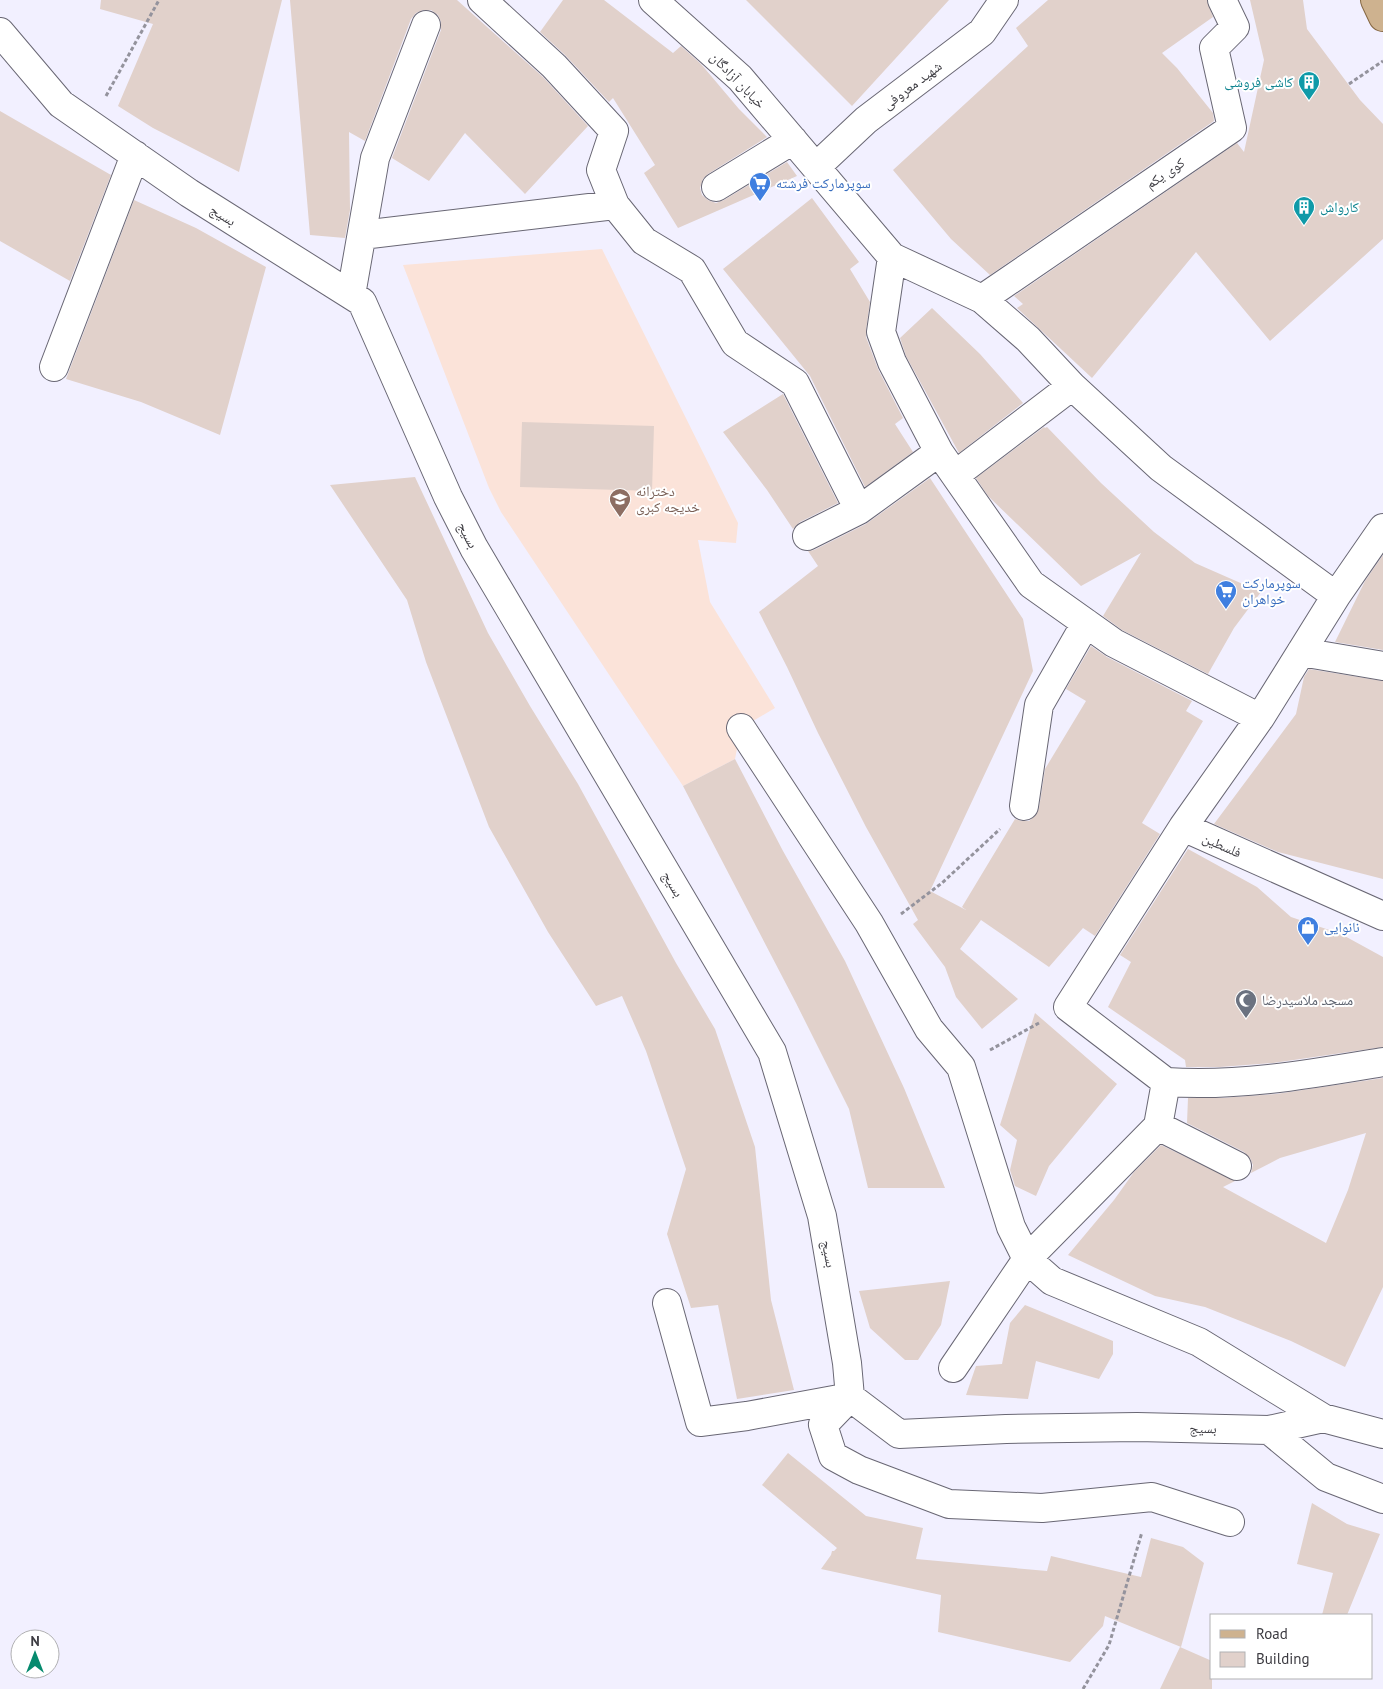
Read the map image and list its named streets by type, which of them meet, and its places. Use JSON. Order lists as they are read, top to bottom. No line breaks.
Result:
{"streets":{"street":["خیابان آزادگان","شهید معروفی","کوی یکم","بسیج","فلسطین"]},"crossings":[["خیابان آزادگان","شهید معروفی"]],"places":{"building":["کاشی فروشی","کارواش"],"supermarket":["سوپرمارکت فرشته","سوپرمارکت خواهران"],"school or university":["دخترانه خدیجه کبری"],"shop":["نانوایی"],"mosque":["مسجد ملاسیدرضا"]},"legend":["Road","Building"],"north":"top"}
